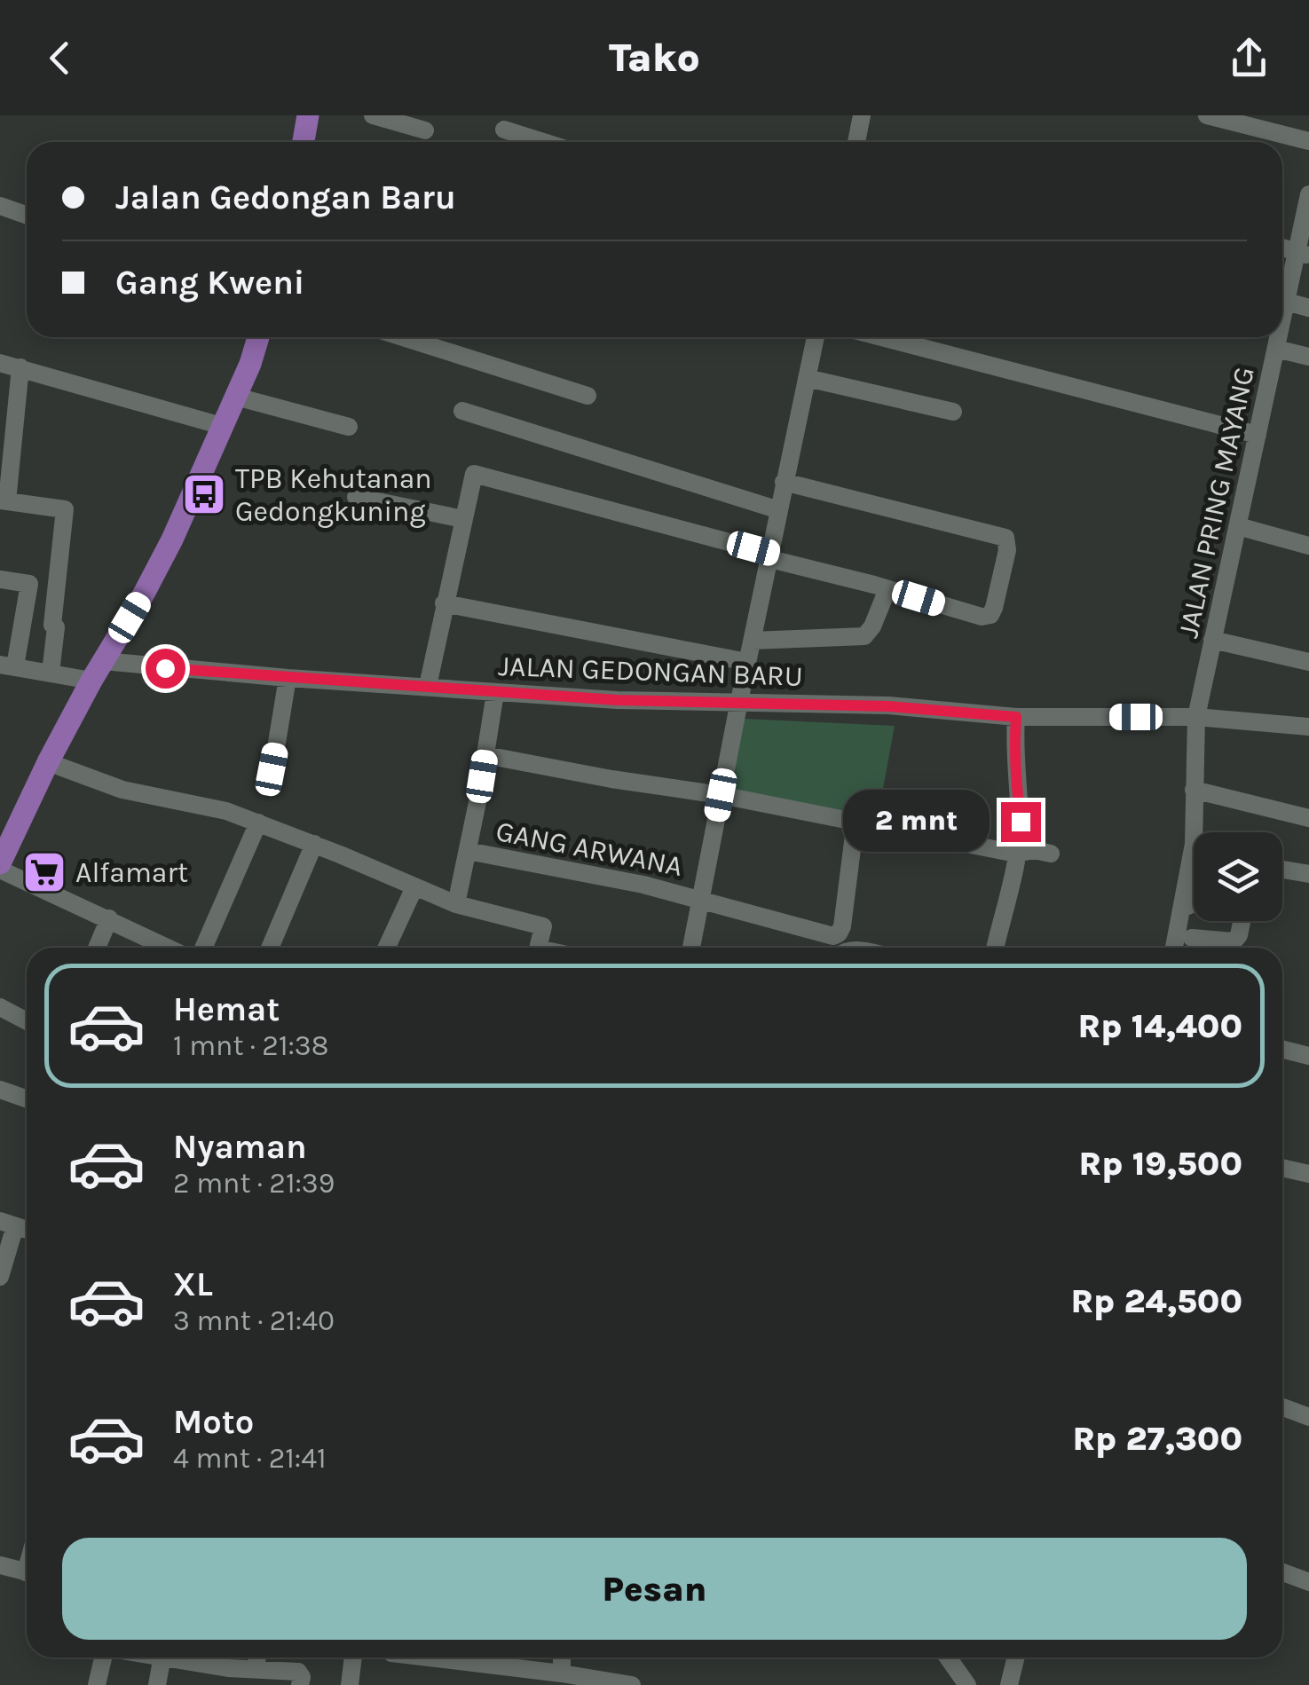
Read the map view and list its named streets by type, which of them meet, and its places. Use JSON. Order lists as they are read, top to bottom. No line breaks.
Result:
{"streets":{"street":["JALAN PRING MAYANG","JALAN GEDONGAN BARU","GANG ARWANA"]},"crossings":[["JALAN PRING MAYANG","JALAN GEDONGAN BARU"]],"places":{"bus stop":["TPB Kehutanan Gedongkuning"],"supermarket":["Alfamart"]},"page":{"header":"Tako","banner":["Jalan Gedongan Baru","Gang Kweni"],"bubble":"2 mnt","list":[{"name":"Hemat","note":"1 mnt · 21:38","value":"Rp 14,400"},{"name":"Nyaman","note":"2 mnt · 21:39","value":"Rp 19,500"},{"name":"XL","note":"3 mnt · 21:40","value":"Rp 24,500"},{"name":"Moto","note":"4 mnt · 21:41","value":"Rp 27,300"}],"buttons":"Pesan"}}
